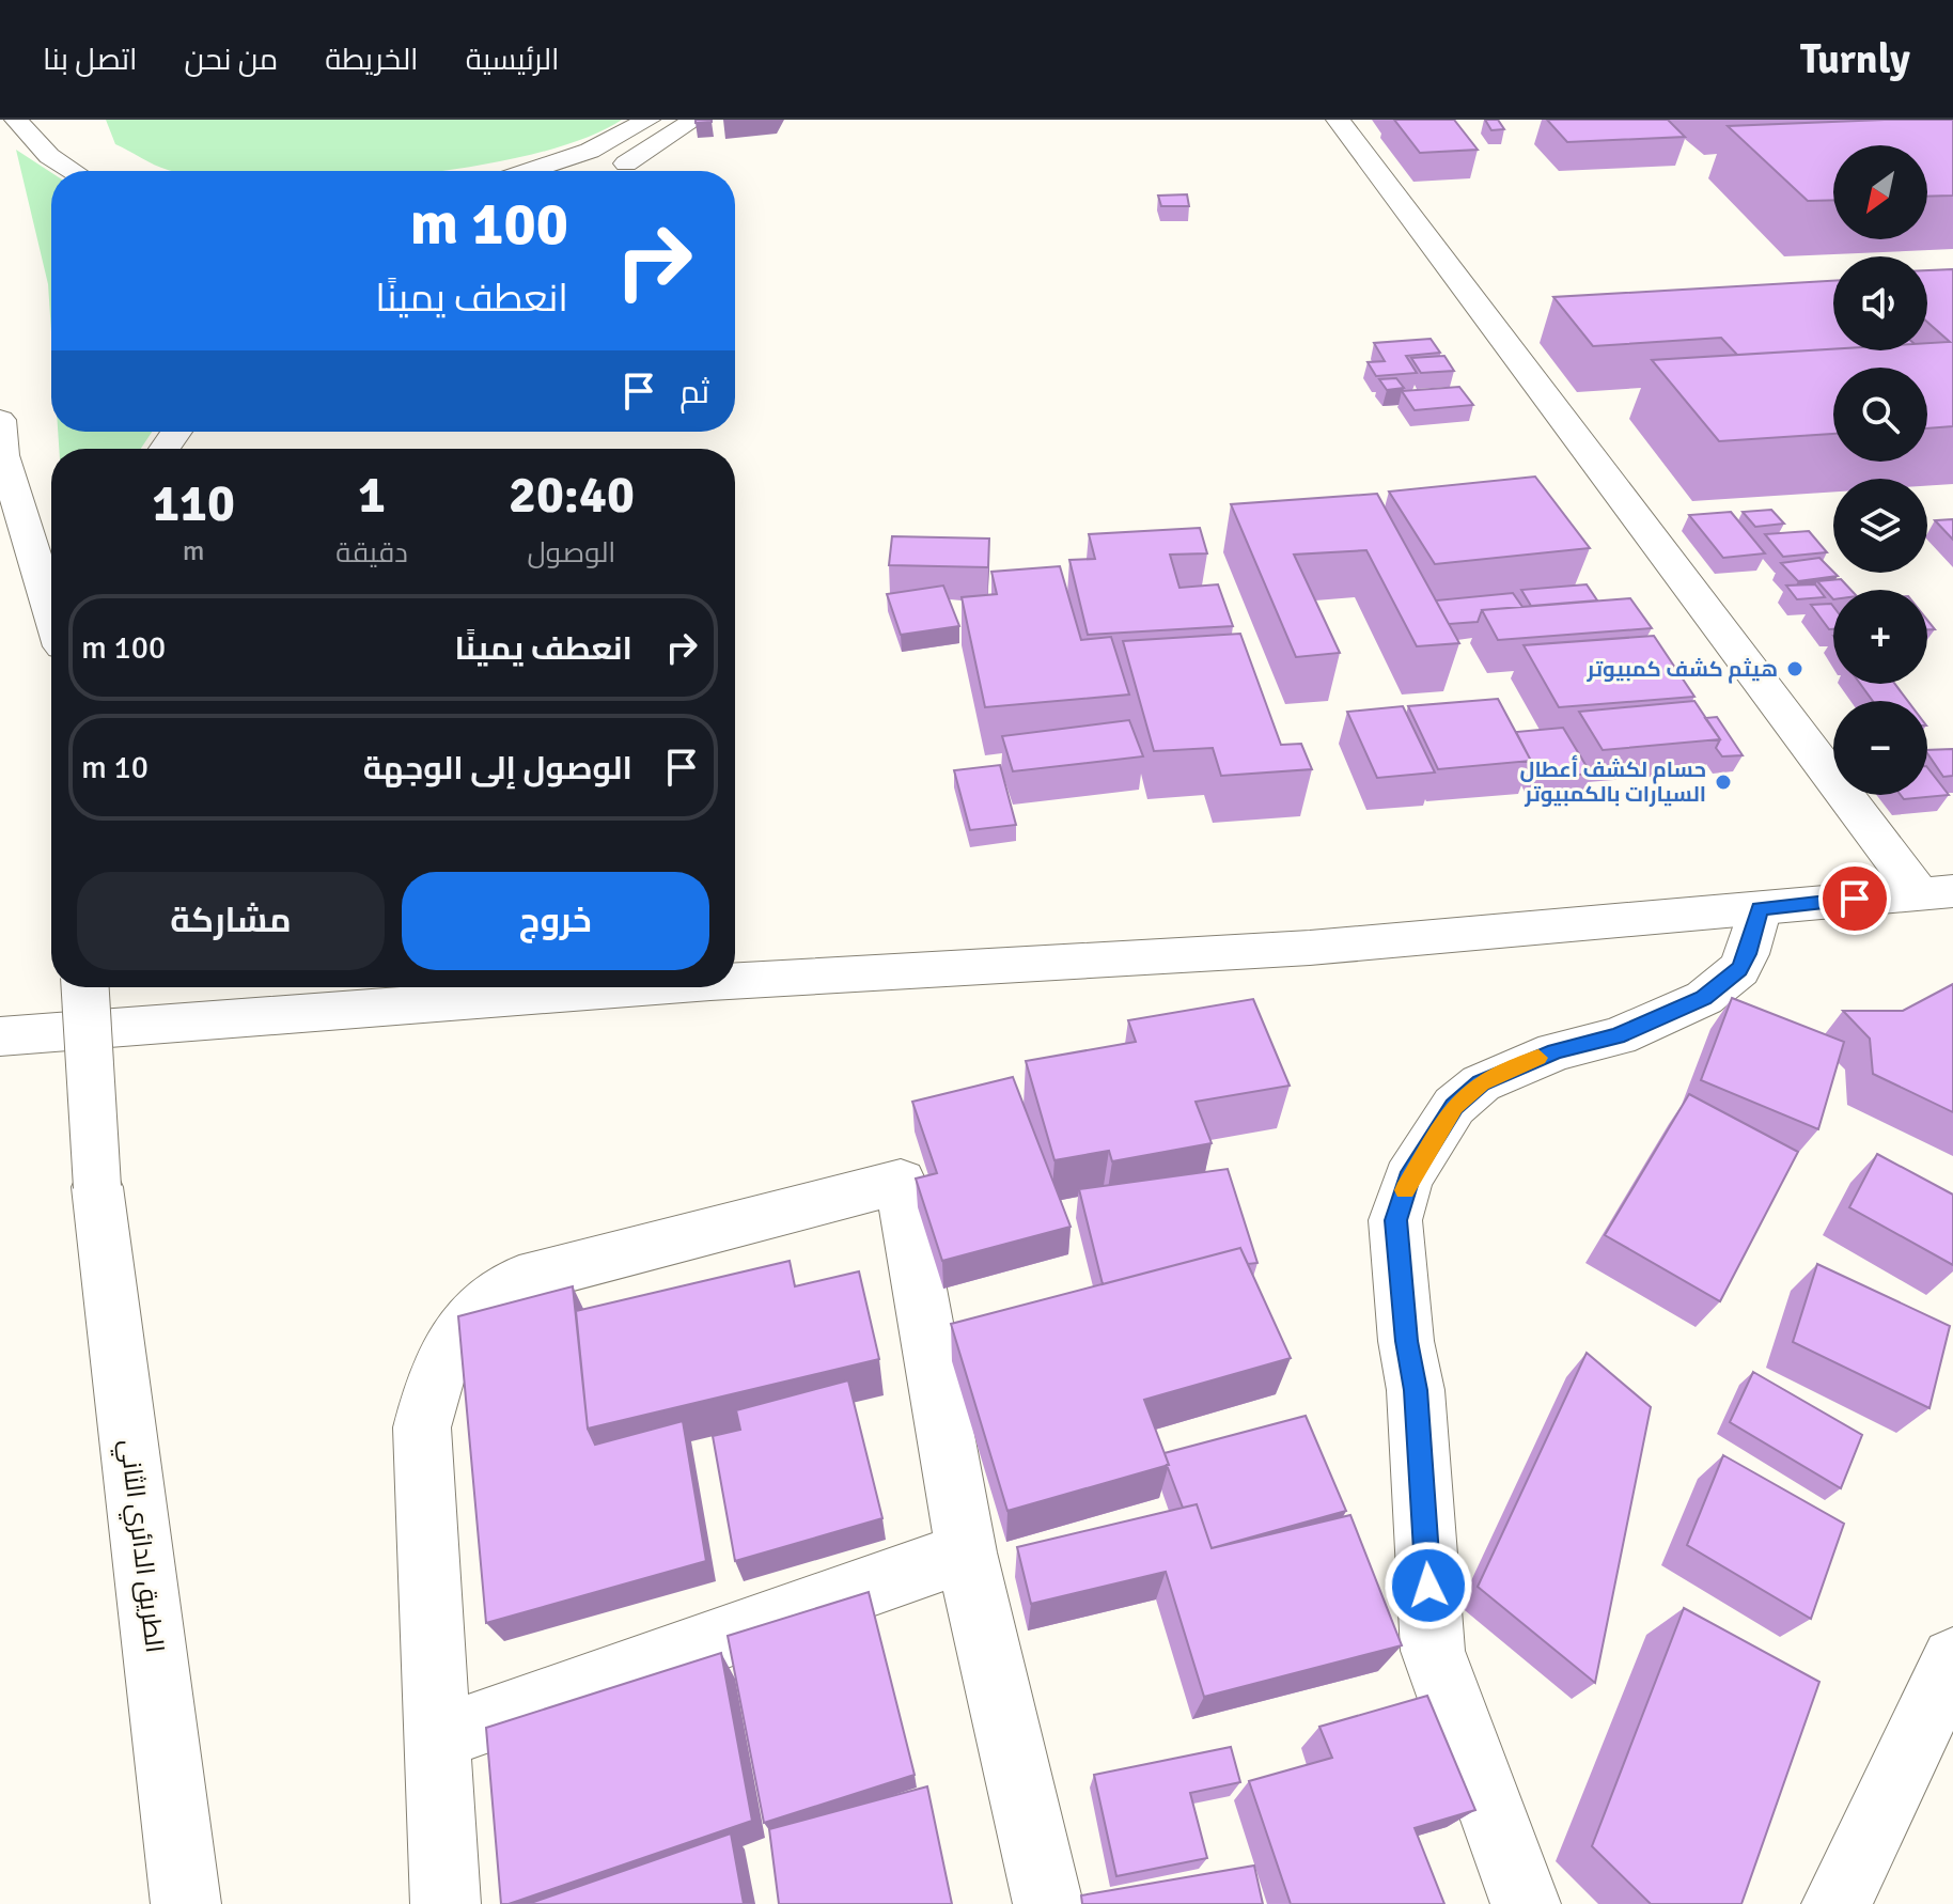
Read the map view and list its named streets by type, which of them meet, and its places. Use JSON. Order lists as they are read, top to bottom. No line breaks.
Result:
{"streets":{"main road":["الطريق الدائري الثاني"]},"places":["هيثم كشف كمبيوتر","حسام لكشف أعطال السيارات بالكمبيوتر"],"north":"bottom left","page":{"header":"Turnly","nav":["الرئيسية","الخريطة","من نحن","اتصل بنا"],"map_buttons":["+","−"],"turn":["100 m","انعطف يمينًا"],"then":"ثم","eta":["20:40","الوصول","1","دقيقة","110","m"],"list":[{"name":"انعطف يمينًا","value":"100 m"},{"name":"الوصول إلى الوجهة","value":"10 m"}],"buttons":["خروج","مشاركة"]}}
